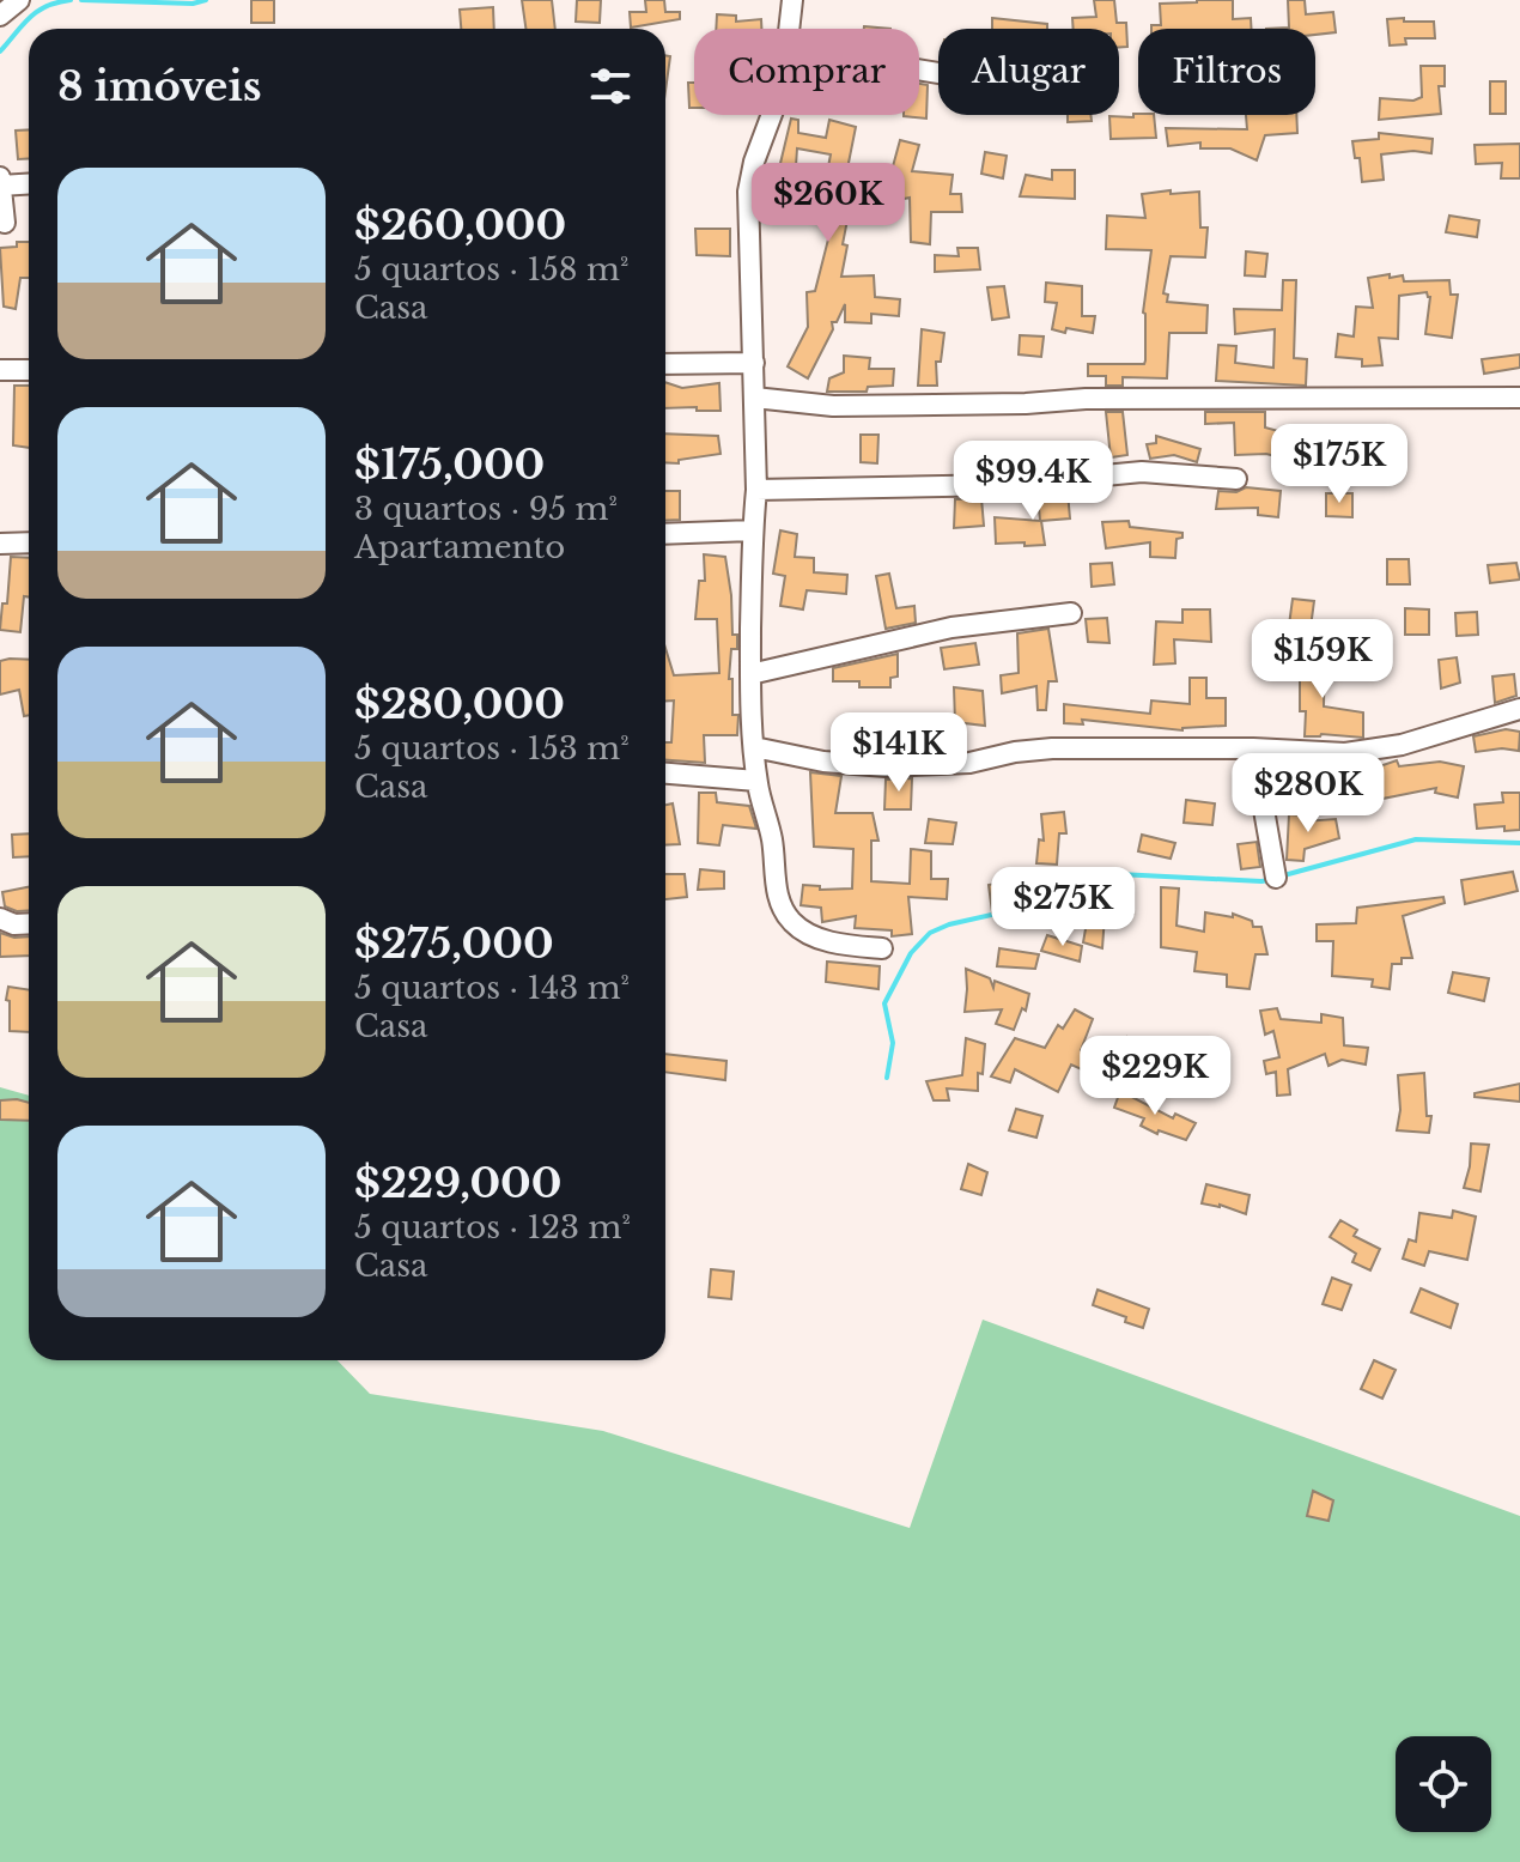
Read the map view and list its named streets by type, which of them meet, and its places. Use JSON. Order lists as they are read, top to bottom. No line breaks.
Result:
{"page":{"chip":["Comprar","Alugar","Filtros"],"heading":"8 imóveis","list":[{"name":"$260,000","note":"5 quartos · 158 m² · Casa"},{"name":"$175,000","note":"3 quartos · 95 m² · Apartamento"},{"name":"$280,000","note":"5 quartos · 153 m² · Casa"},{"name":"$275,000","note":"5 quartos · 143 m² · Casa"},{"name":"$229,000","note":"5 quartos · 123 m² · Casa"}],"price":["$260K","$175K","$99.4K","$159K","$141K","$280K","$275K","$229K"]}}
